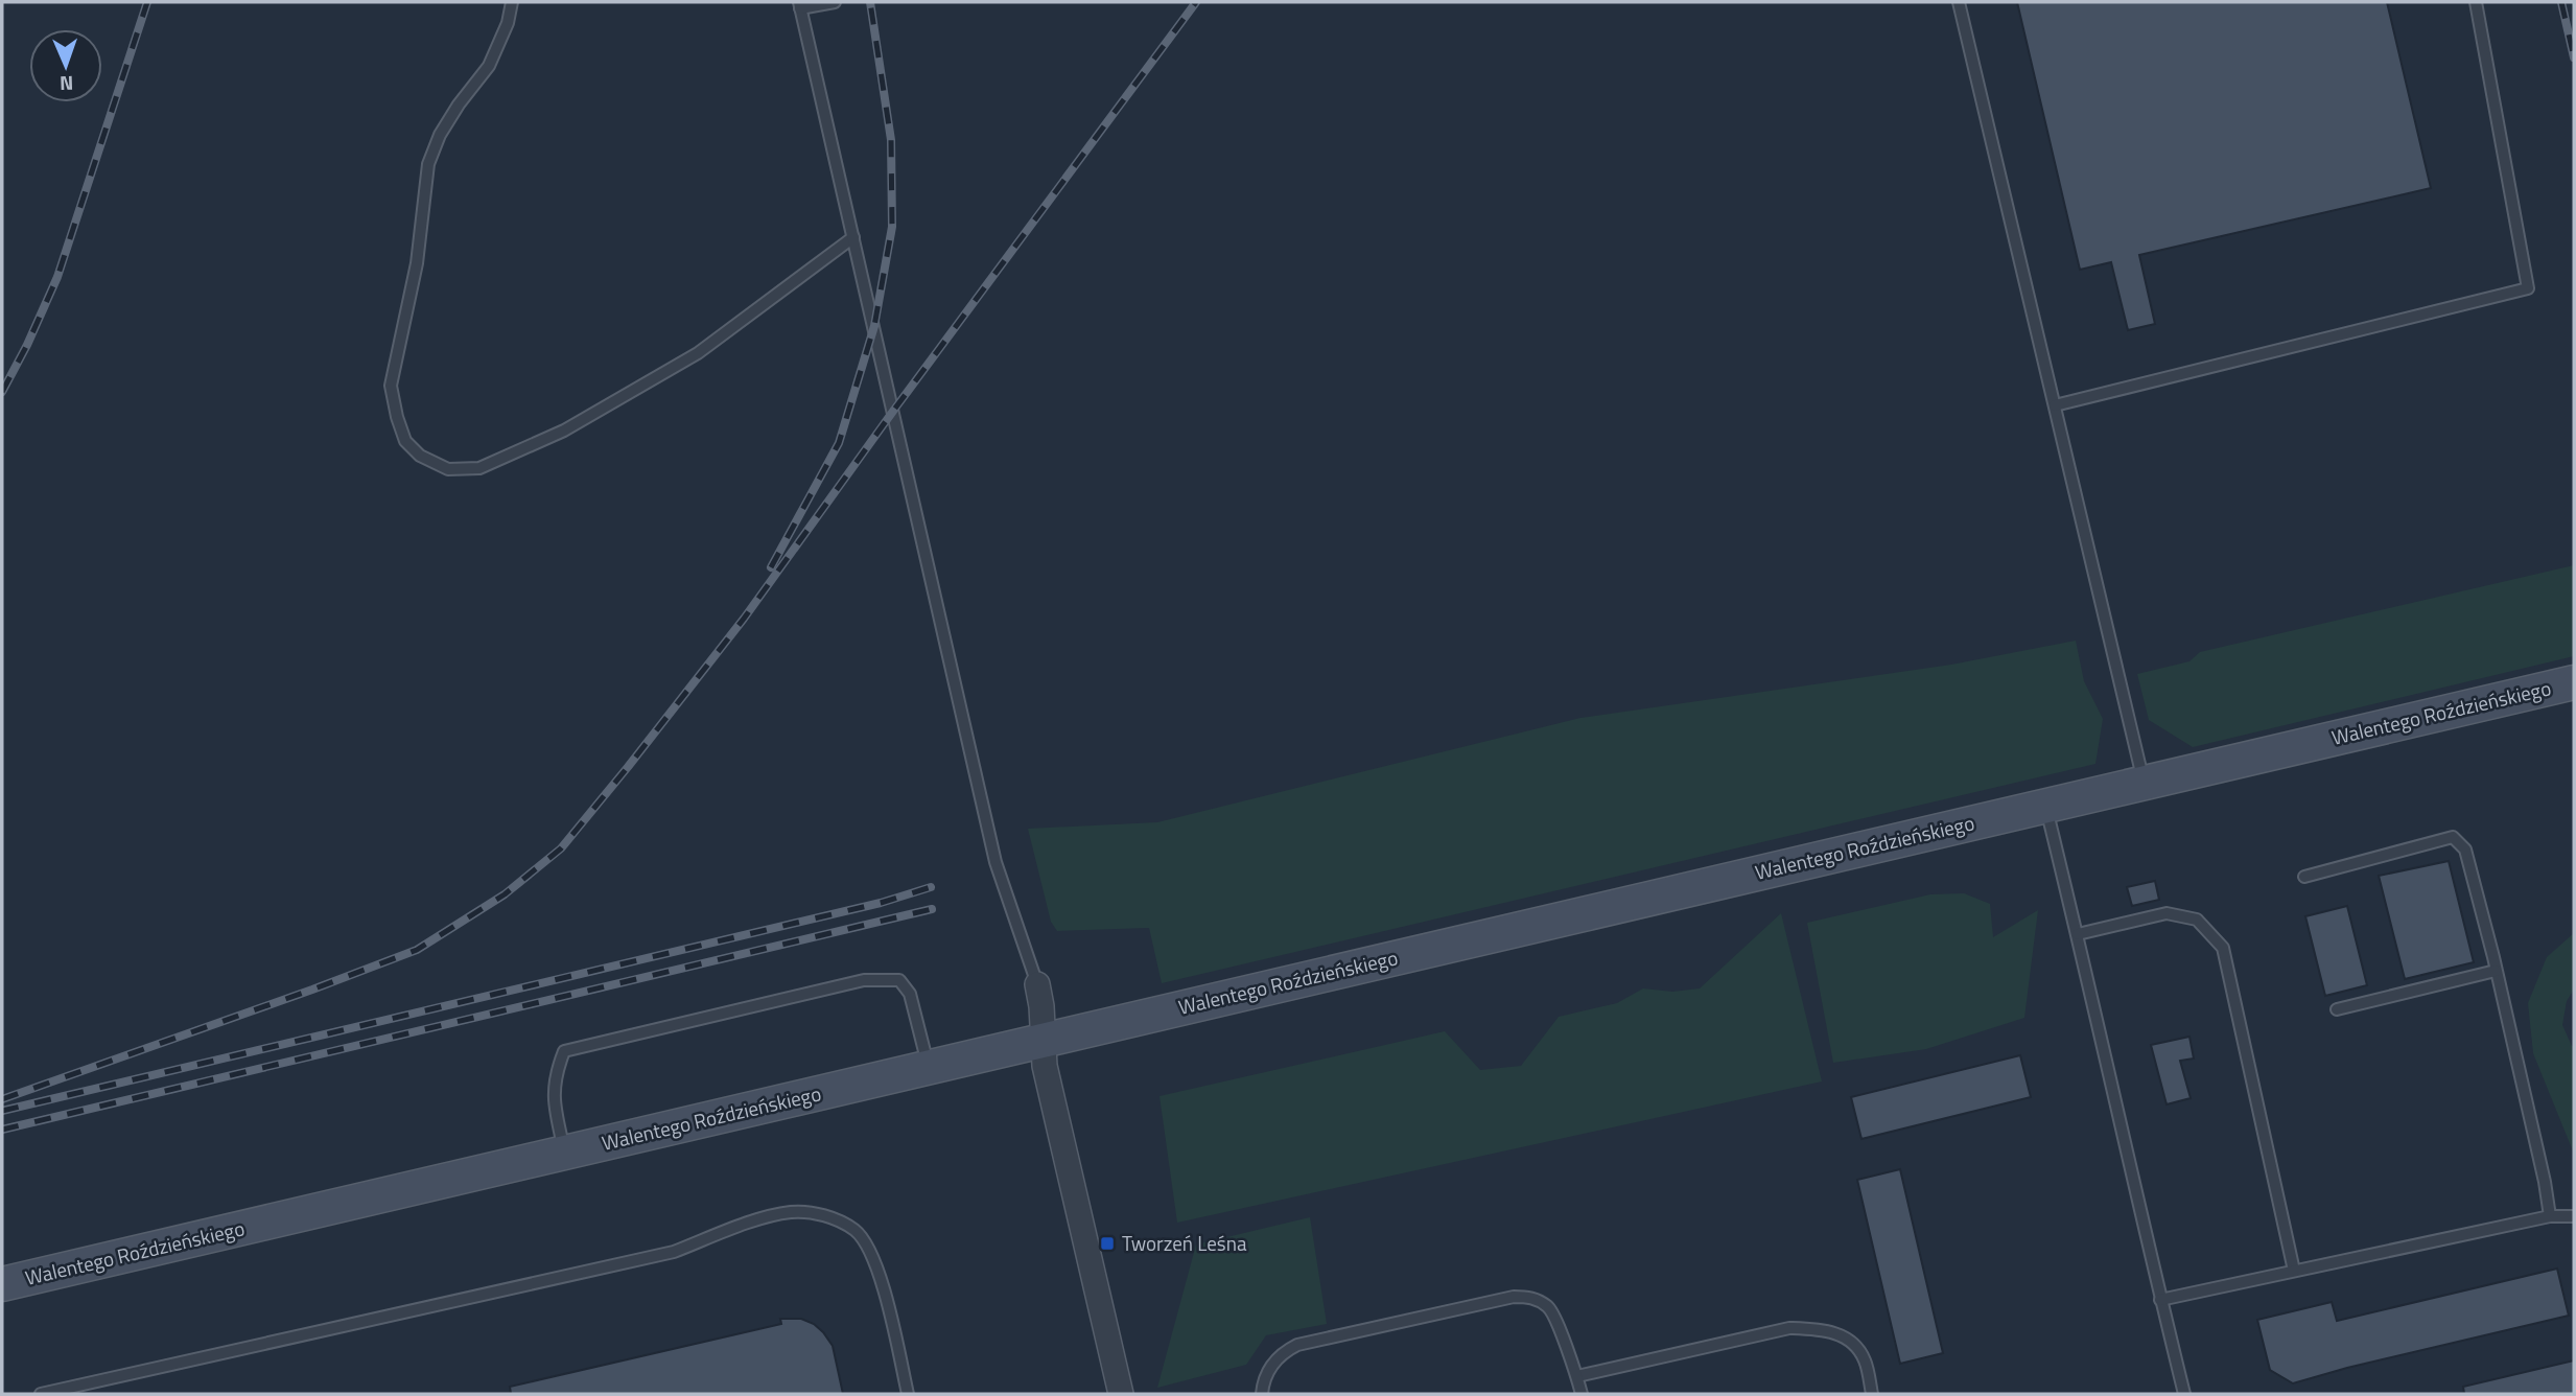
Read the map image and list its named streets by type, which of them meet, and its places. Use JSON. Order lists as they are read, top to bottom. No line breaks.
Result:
{"streets":{"street":["Walentego Roździeńskiego"]},"places":{"transit":["Tworzeń Leśna"]},"north":"bottom"}
